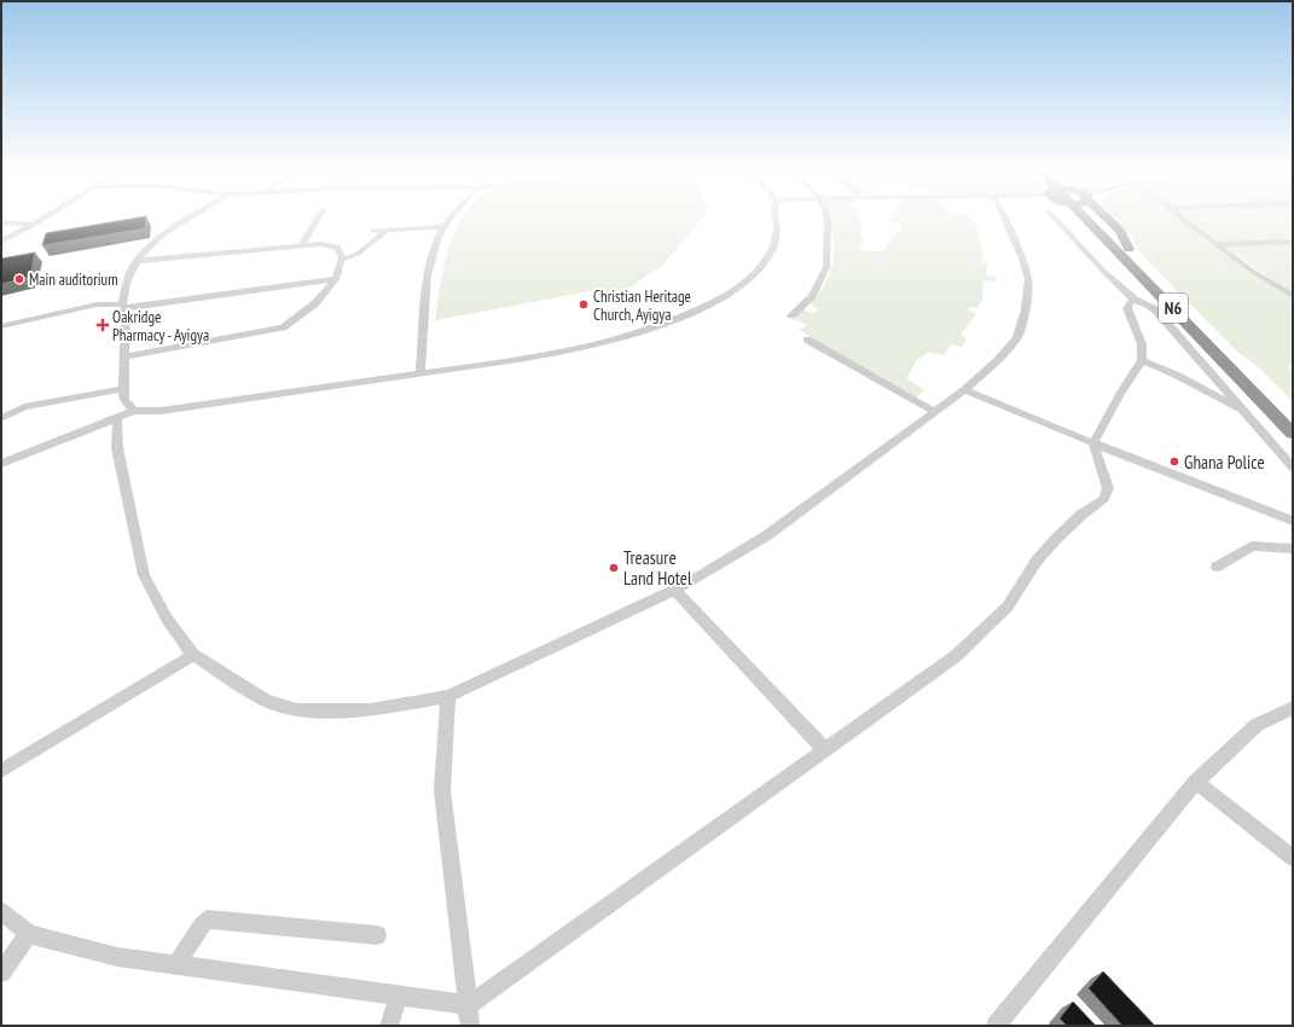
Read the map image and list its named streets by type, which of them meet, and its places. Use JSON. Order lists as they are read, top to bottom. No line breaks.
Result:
{"streets":{"highway":["N6"]},"places":{"other":["Main auditorium","Christian Heritage Church, Ayigya","Ghana Police","Treasure Land Hotel"],"health":["Oakridge Pharmacy - Ayigya"]}}
